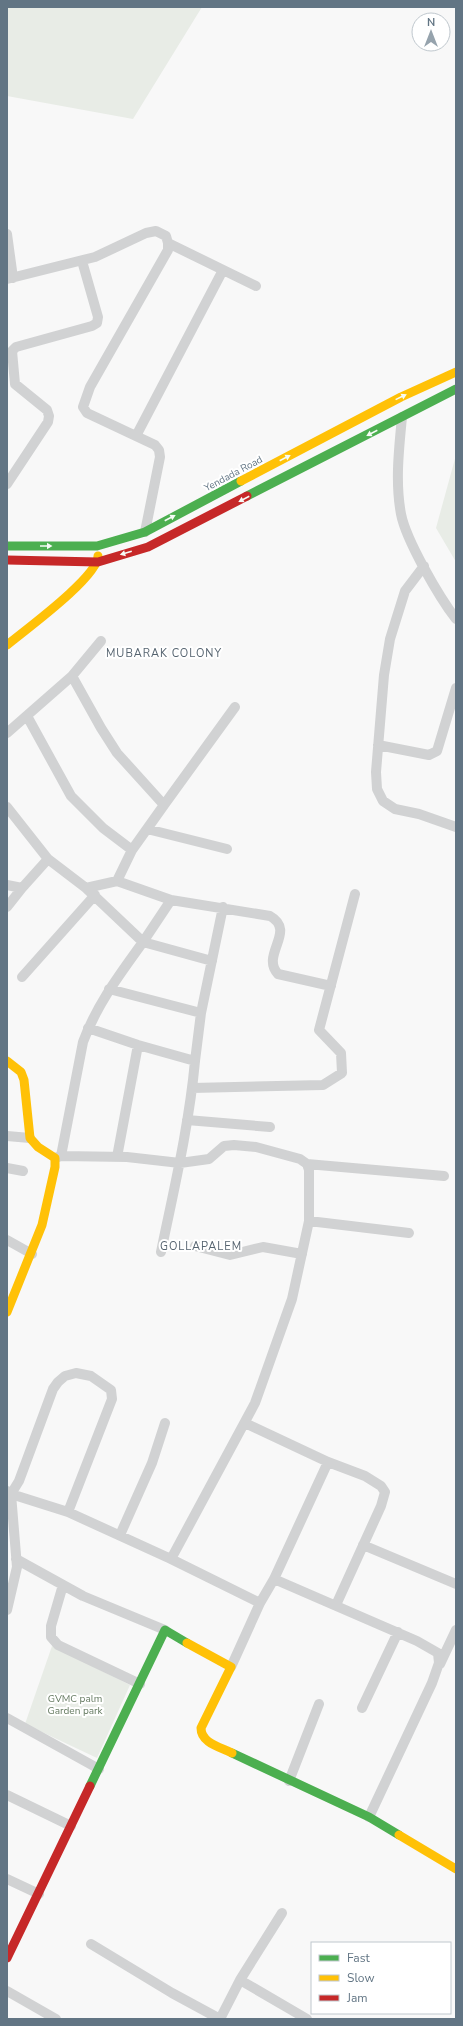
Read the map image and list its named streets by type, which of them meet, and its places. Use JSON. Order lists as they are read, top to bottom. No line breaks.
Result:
{"streets":{"street":["Yendada Road"]},"districts":["MUBARAK COLONY","GOLLAPALEM"],"parks":["GVMC palm Garden park"],"legend":["Fast","Slow","Jam"],"north":"top"}
